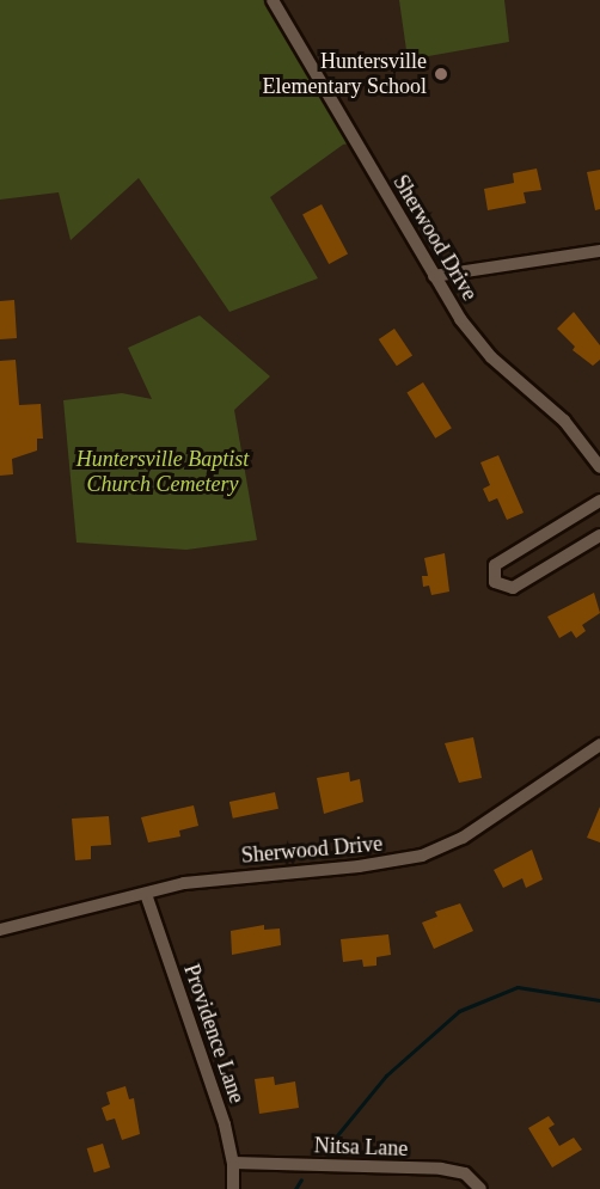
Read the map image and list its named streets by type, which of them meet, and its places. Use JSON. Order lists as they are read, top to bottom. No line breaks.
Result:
{"streets":{"street":["Sherwood Drive","Providence Lane","Nitsa Lane"]},"crossings":[["Sherwood Drive","Providence Lane"],["Providence Lane","Nitsa Lane"]],"parks":["Huntersville Baptist Church Cemetery"],"places":["Huntersville Elementary School"]}
